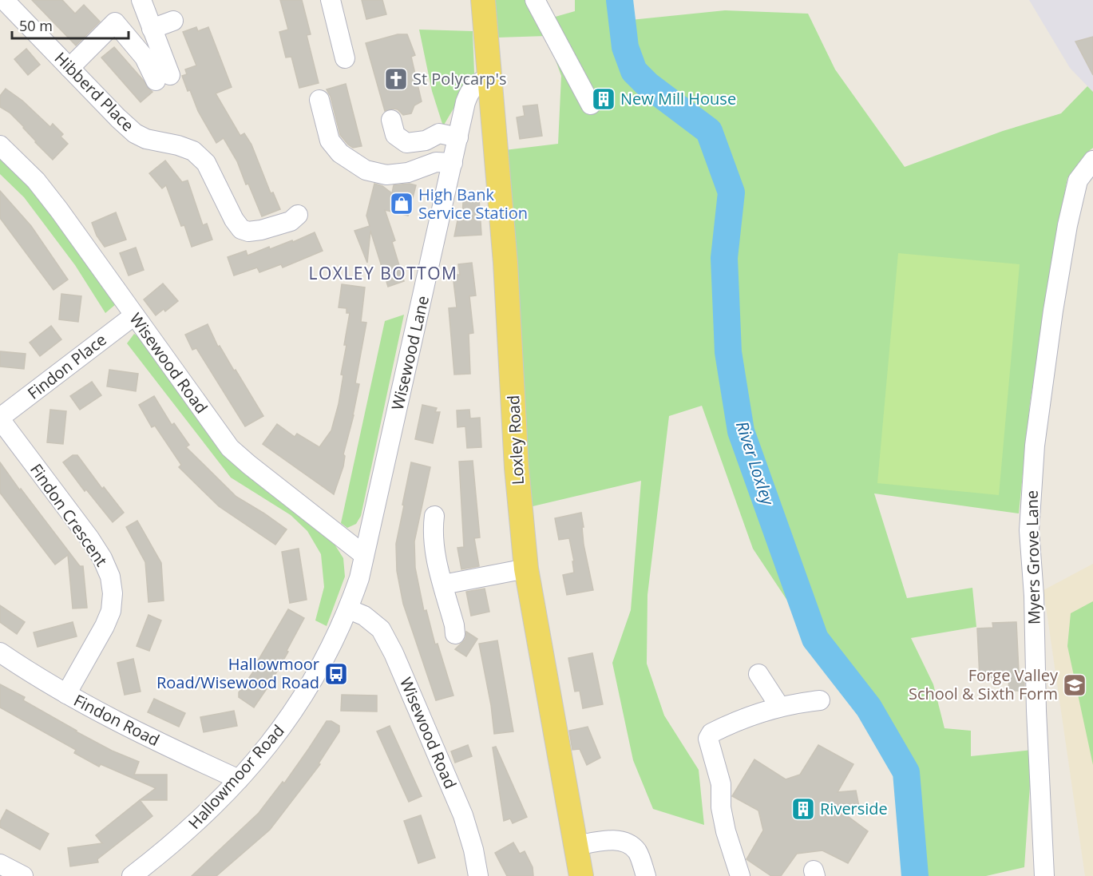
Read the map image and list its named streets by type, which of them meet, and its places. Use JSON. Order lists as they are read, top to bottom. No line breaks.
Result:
{"streets":{"main road":["Loxley Road"],"street":["Hibberd Place","Wisewood Lane","Wisewood Road","Findon Place","Findon Crescent","Myers Grove Lane","Findon Road","Hallowmoor Road"]},"crossings":[["Wisewood Lane","Wisewood Road"],["Wisewood Lane","Loxley Road"],["Wisewood Lane","Hallowmoor Road"],["Wisewood Road","Findon Place"],["Wisewood Road","Hallowmoor Road"],["Findon Place","Findon Crescent"],["Findon Crescent","Findon Road"],["Findon Road","Hallowmoor Road"]],"districts":["LOXLEY BOTTOM"],"water":["River Loxley"],"places":{"church":["St Polycarp's"],"building":["New Mill House","Riverside"],"shop":["High Bank Service Station"],"bus stop":["Hallowmoor Road/Wisewood Road"],"school or university":["Forge Valley School & Sixth Form"]},"scale_bar":"50 m"}
